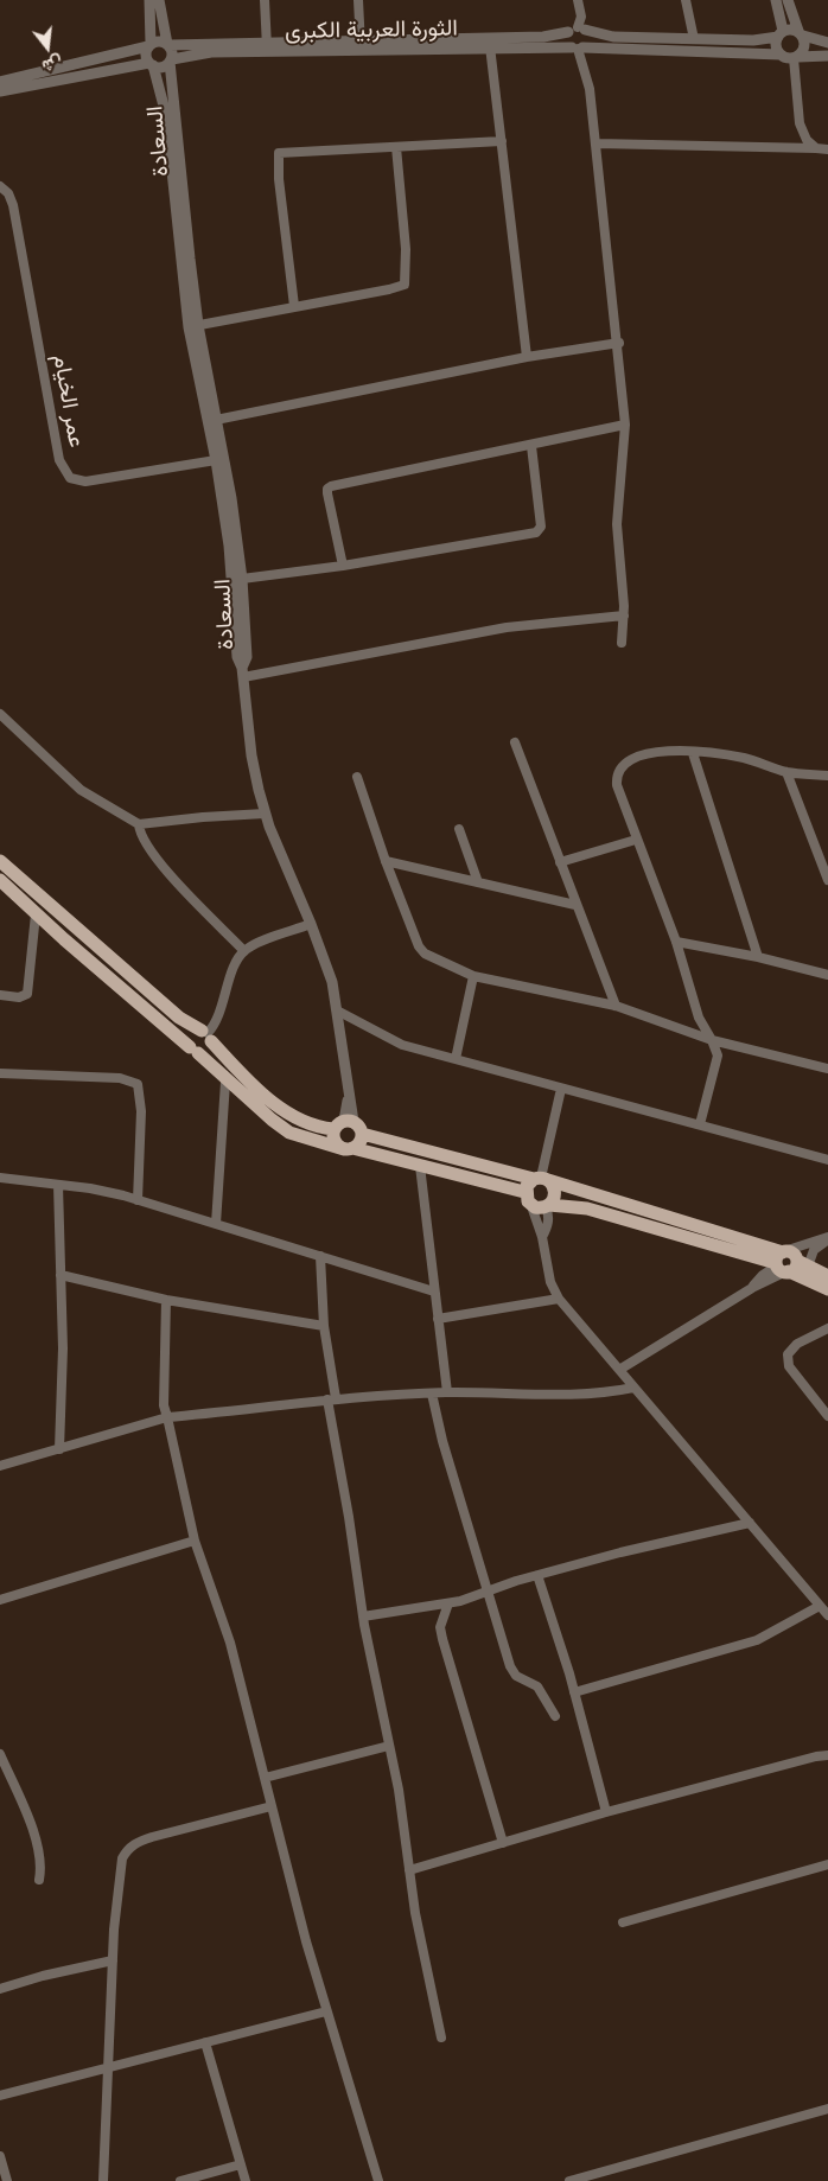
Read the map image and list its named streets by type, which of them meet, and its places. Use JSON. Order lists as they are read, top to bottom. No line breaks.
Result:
{"streets":{"street":["الثورة العربية الكبرى","السعادة","عمر الخيام"]},"crossings":[["الثورة العربية الكبرى","السعادة"],["السعادة","عمر الخيام"]],"north":"bottom"}
